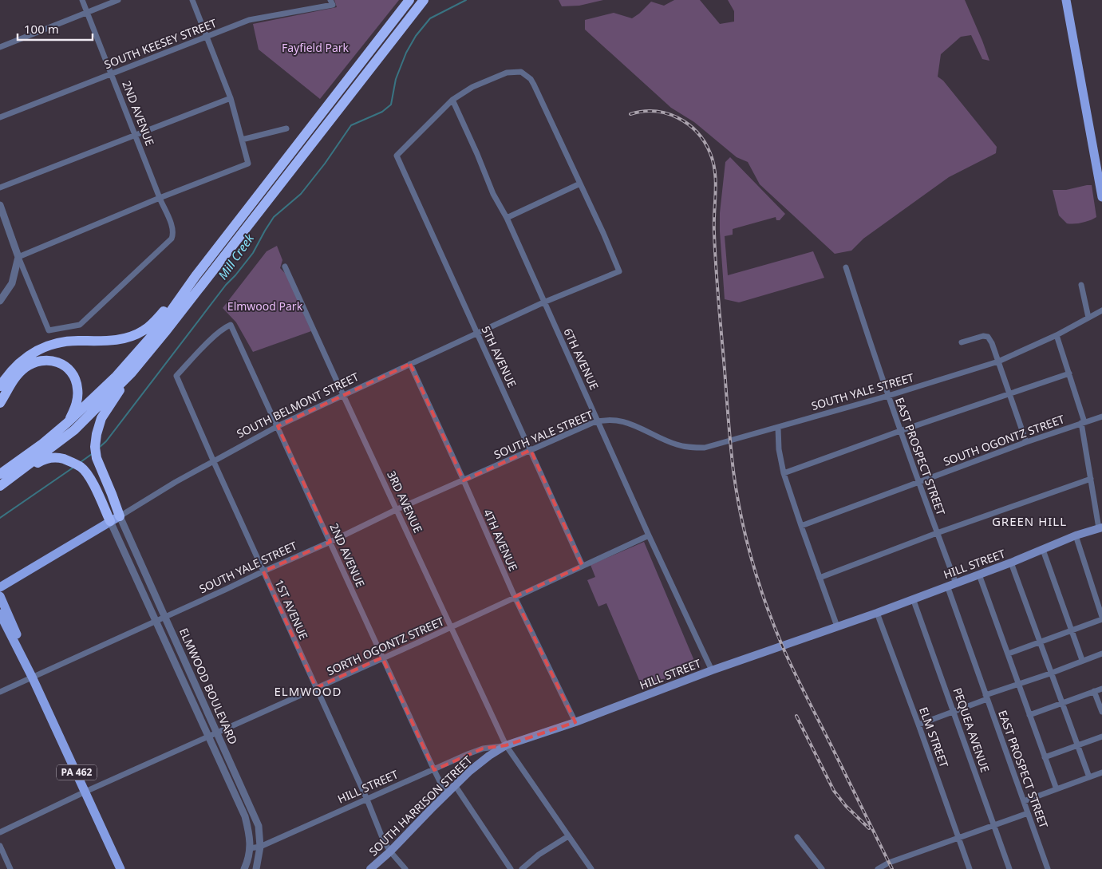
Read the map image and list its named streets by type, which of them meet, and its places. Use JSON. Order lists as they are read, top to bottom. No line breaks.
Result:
{"streets":{"main road":["SOUTH BELMONT STREET","HILL STREET","PA 462","SOUTH HARRISON STREET"],"street":["SOUTH KEESEY STREET","2ND AVENUE","5TH AVENUE","6TH AVENUE","SOUTH YALE STREET","SOUTH OGONTZ STREET","EAST PROSPECT STREET","3RD AVENUE","4TH AVENUE","1ST AVENUE","SORTH OGONTZ STREET","ELMWOOD BOULEVARD","PEQUEA AVENUE","ELM STREET"]},"crossings":[["SOUTH KEESEY STREET","2ND AVENUE"],["2ND AVENUE","SOUTH YALE STREET"],["2ND AVENUE","SOUTH BELMONT STREET"],["2ND AVENUE","HILL STREET"],["2ND AVENUE","1ST AVENUE"],["2ND AVENUE","SORTH OGONTZ STREET"],["2ND AVENUE","SOUTH HARRISON STREET"],["5TH AVENUE","6TH AVENUE"],["5TH AVENUE","SOUTH YALE STREET"],["5TH AVENUE","SOUTH BELMONT STREET"],["5TH AVENUE","SORTH OGONTZ STREET"],["6TH AVENUE","SOUTH YALE STREET"],["6TH AVENUE","SOUTH BELMONT STREET"],["6TH AVENUE","HILL STREET"],["6TH AVENUE","SORTH OGONTZ STREET"],["SOUTH YALE STREET","EAST PROSPECT STREET"],["SOUTH YALE STREET","3RD AVENUE"],["SOUTH YALE STREET","4TH AVENUE"],["SOUTH YALE STREET","1ST AVENUE"],["SOUTH YALE STREET","ELMWOOD BOULEVARD"],["SOUTH YALE STREET","PA 462"],["SOUTH BELMONT STREET","3RD AVENUE"],["SOUTH BELMONT STREET","4TH AVENUE"],["SOUTH BELMONT STREET","1ST AVENUE"],["SOUTH BELMONT STREET","ELMWOOD BOULEVARD"],["SOUTH OGONTZ STREET","EAST PROSPECT STREET"],["EAST PROSPECT STREET","HILL STREET"],["3RD AVENUE","HILL STREET"],["3RD AVENUE","SORTH OGONTZ STREET"],["3RD AVENUE","SOUTH HARRISON STREET"],["4TH AVENUE","HILL STREET"],["4TH AVENUE","SORTH OGONTZ STREET"],["HILL STREET","1ST AVENUE"],["HILL STREET","ELMWOOD BOULEVARD"],["HILL STREET","PEQUEA AVENUE"],["HILL STREET","ELM STREET"],["HILL STREET","SOUTH HARRISON STREET"],["1ST AVENUE","SORTH OGONTZ STREET"],["1ST AVENUE","SOUTH HARRISON STREET"],["SORTH OGONTZ STREET","ELMWOOD BOULEVARD"],["SORTH OGONTZ STREET","PA 462"]],"districts":["GREEN HILL","ELMWOOD"],"water":["Mill Creek"],"parks":["Fayfield Park","Elmwood Park"],"scale_bar":"100 m"}
